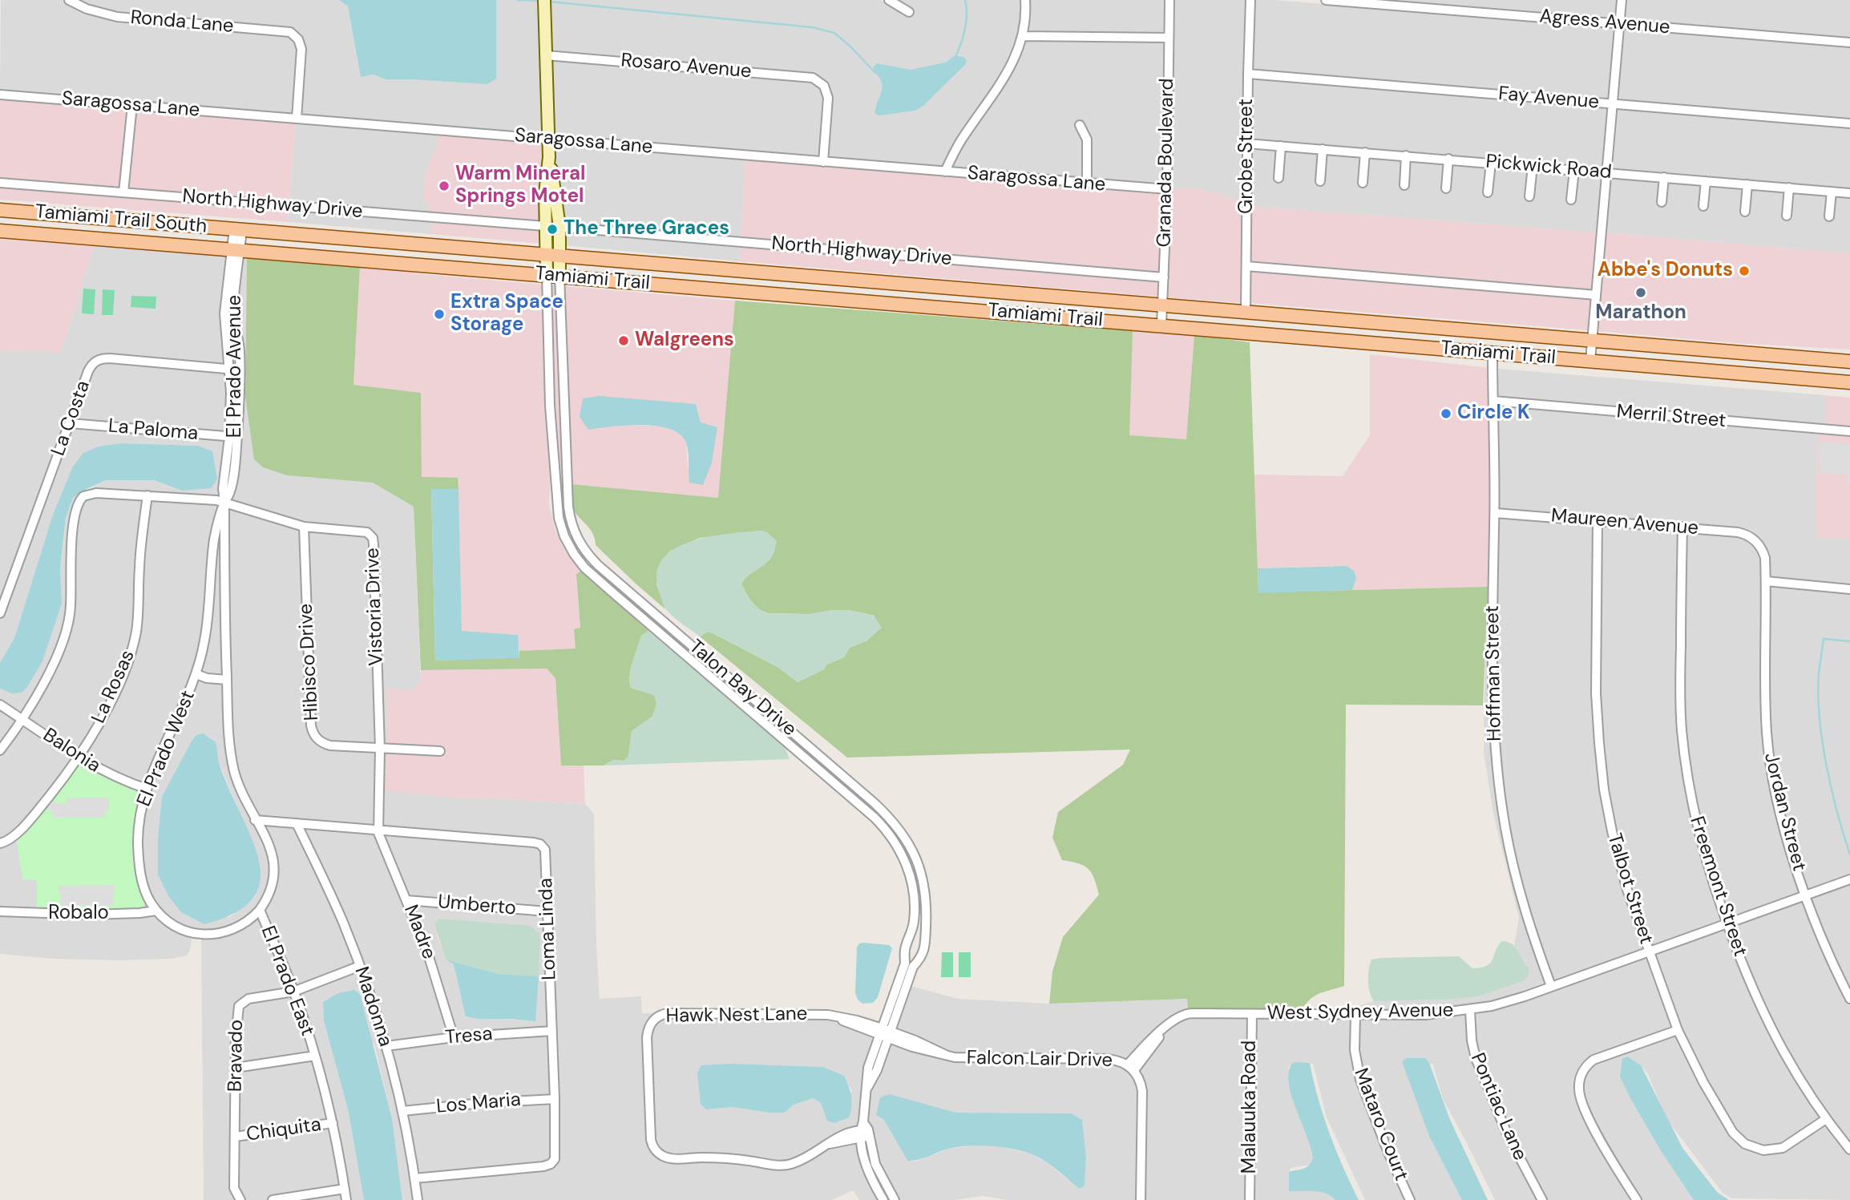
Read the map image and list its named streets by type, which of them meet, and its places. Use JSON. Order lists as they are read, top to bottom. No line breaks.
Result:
{"streets":{"main road":["Tamiami Trail South","Tamiami Trail"],"street":["Ronda Lane","Agress Avenue","Rosaro Avenue","Fay Avenue","Saragossa Lane","Grobe Street","Granada Boulevard","Pickwick Road","North Highway Drive","El Prado Avenue","Merril Street","La Costa","La Paloma","Maureen Avenue","Vistoria Drive","Hibisco Drive","Hoffman Street","La Rosas","Talon Bay Drive","El Prado West","Balonia","Jordan Street","Freemont Street","Talbot Street","Umberto","Robalo","Loma Linda","Madre","El Prado East","Madonna","West Sydney Avenue","Hawk Nest Lane","Tresa","Bravado","Falcon Lair Drive","Los Maria","Malauuka Road","Pontiac Lane","Mataro Court","Chiquita"]},"crossings":[["Ronda Lane","Saragossa Lane"],["Rosaro Avenue","Saragossa Lane"],["Fay Avenue","Grobe Street"],["Saragossa Lane","Granada Boulevard"],["Grobe Street","Pickwick Road"],["Grobe Street","Tamiami Trail"],["Granada Boulevard","North Highway Drive"],["Granada Boulevard","Tamiami Trail"],["Tamiami Trail South","Tamiami Trail"],["Tamiami Trail South","El Prado Avenue"],["Tamiami Trail","El Prado Avenue"],["Tamiami Trail","Hoffman Street"],["Tamiami Trail","Talon Bay Drive"],["El Prado Avenue","La Costa"],["El Prado Avenue","La Paloma"],["El Prado Avenue","Vistoria Drive"],["El Prado Avenue","El Prado West"],["El Prado Avenue","El Prado East"],["Merril Street","Hoffman Street"],["La Costa","La Paloma"],["Maureen Avenue","Hoffman Street"],["Maureen Avenue","Jordan Street"],["Maureen Avenue","Freemont Street"],["Maureen Avenue","Talbot Street"],["Vistoria Drive","Hibisco Drive"],["Vistoria Drive","La Rosas"],["Vistoria Drive","El Prado West"],["Vistoria Drive","Balonia"],["Vistoria Drive","Loma Linda"],["Vistoria Drive","Madre"],["Vistoria Drive","El Prado East"],["Hoffman Street","West Sydney Avenue"],["La Rosas","Balonia"],["Talon Bay Drive","Hawk Nest Lane"],["Talon Bay Drive","Falcon Lair Drive"],["El Prado West","Balonia"],["El Prado West","Robalo"],["El Prado West","El Prado East"],["Jordan Street","West Sydney Avenue"],["Freemont Street","Talbot Street"],["Freemont Street","West Sydney Avenue"],["Talbot Street","West Sydney Avenue"],["Umberto","Loma Linda"],["Umberto","Madre"],["Loma Linda","Madre"],["Loma Linda","El Prado East"],["Loma Linda","Madonna"],["Loma Linda","Tresa"],["Loma Linda","Los Maria"],["Madre","Tresa"],["El Prado East","Bravado"],["El Prado East","Chiquita"],["Madonna","Tresa"],["Madonna","Bravado"],["Madonna","Los Maria"],["West Sydney Avenue","Falcon Lair Drive"],["West Sydney Avenue","Malauuka Road"],["West Sydney Avenue","Pontiac Lane"],["West Sydney Avenue","Mataro Court"],["Hawk Nest Lane","Falcon Lair Drive"],["Bravado","Chiquita"]],"places":["Warm Mineral Springs Motel","The Three Graces","Abbe's Donuts","Marathon","Extra Space Storage","Walgreens","Circle K"]}
